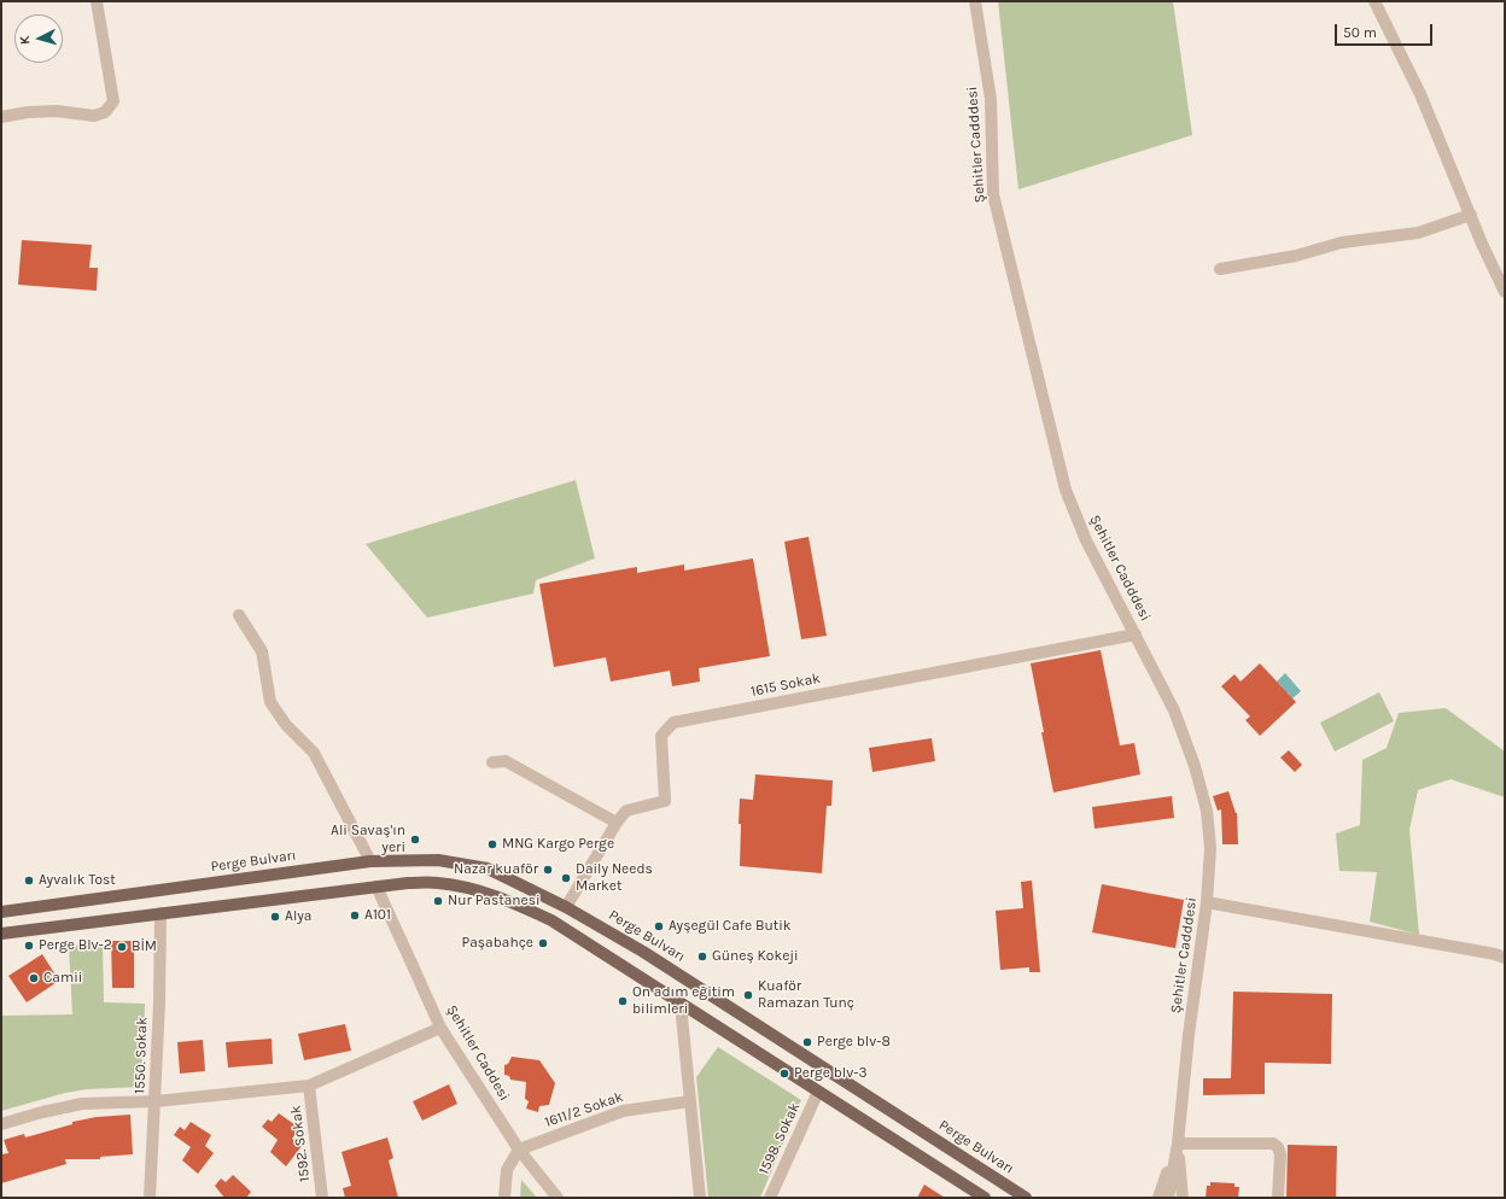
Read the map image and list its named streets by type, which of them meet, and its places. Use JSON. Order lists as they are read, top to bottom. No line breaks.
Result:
{"streets":{"main road":["Perge Bulvarı"],"street":["Şehitler Cadddesi","1615 Sokak","Şehitler Caddesi","1550. Sokak","1611/2 Sokak","1598. Sokak","1592. Sokak"]},"crossings":[["Şehitler Cadddesi","1615 Sokak"],["1615 Sokak","Perge Bulvarı"],["Şehitler Caddesi","1611/2 Sokak"]],"places":["Ali Savaş'ın yeri","MNG Kargo Perge","Nazar kuaför","Daily Needs Market","Ayvalık Tost","Nur Pastanesi","A101","Alya","Ayşegül Cafe Butik","Paşabahçe","Perge Blv-2","BİM","Güneş Kokeji","Camii","Kuaför Ramazan Tunç","On adım eğitim bilimleri","Perge blv-8","Perge blv-3"],"scale_bar":"50 m","north":"left"}
